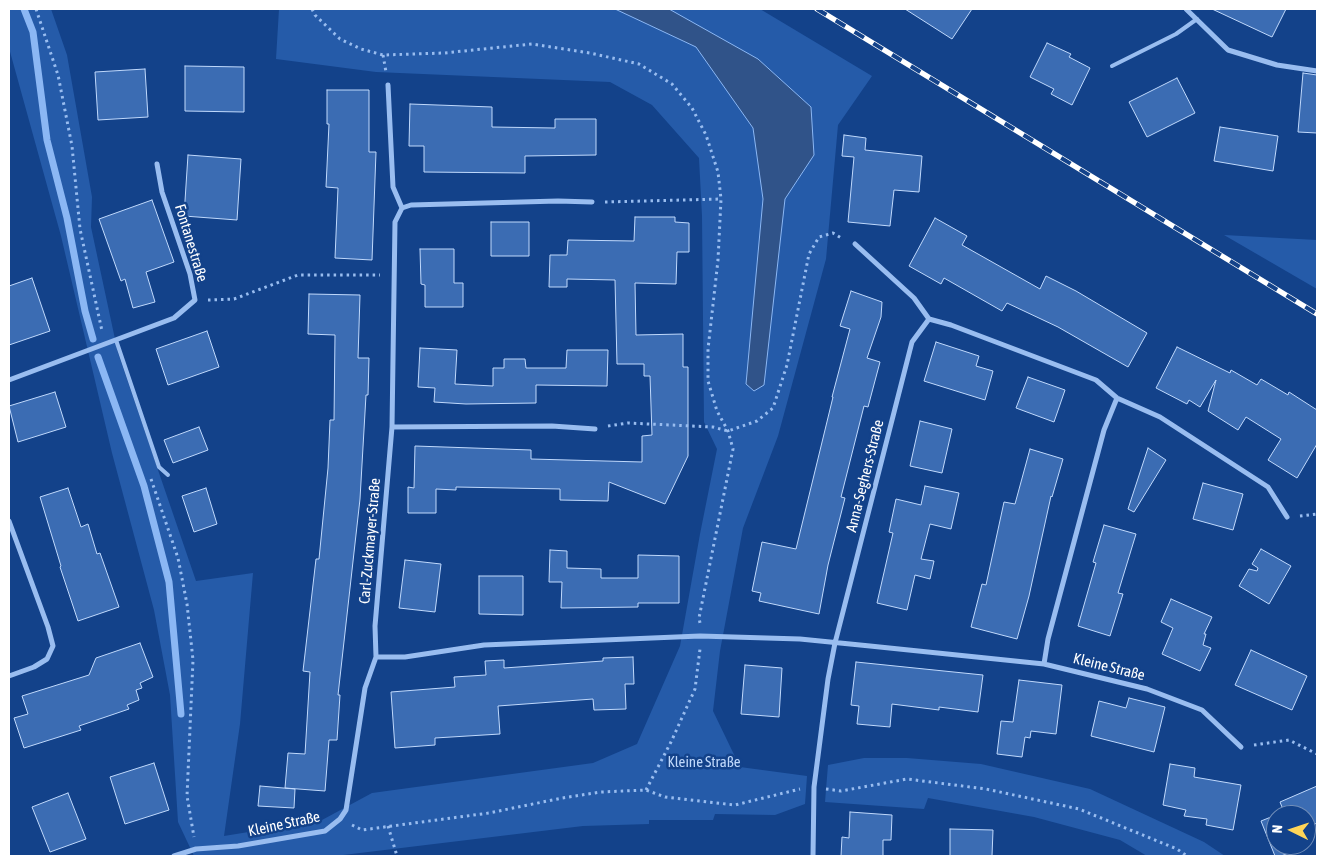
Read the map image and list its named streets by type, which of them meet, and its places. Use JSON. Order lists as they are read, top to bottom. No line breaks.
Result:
{"streets":{"street":["Fontanestraße","Anna-Seghers-Straße","Carl-Zuckmayer-Straße","Kleine Straße"]},"crossings":[["Anna-Seghers-Straße","Kleine Straße"],["Carl-Zuckmayer-Straße","Kleine Straße"]],"parks":["Kleine Straße"],"north":"left"}
